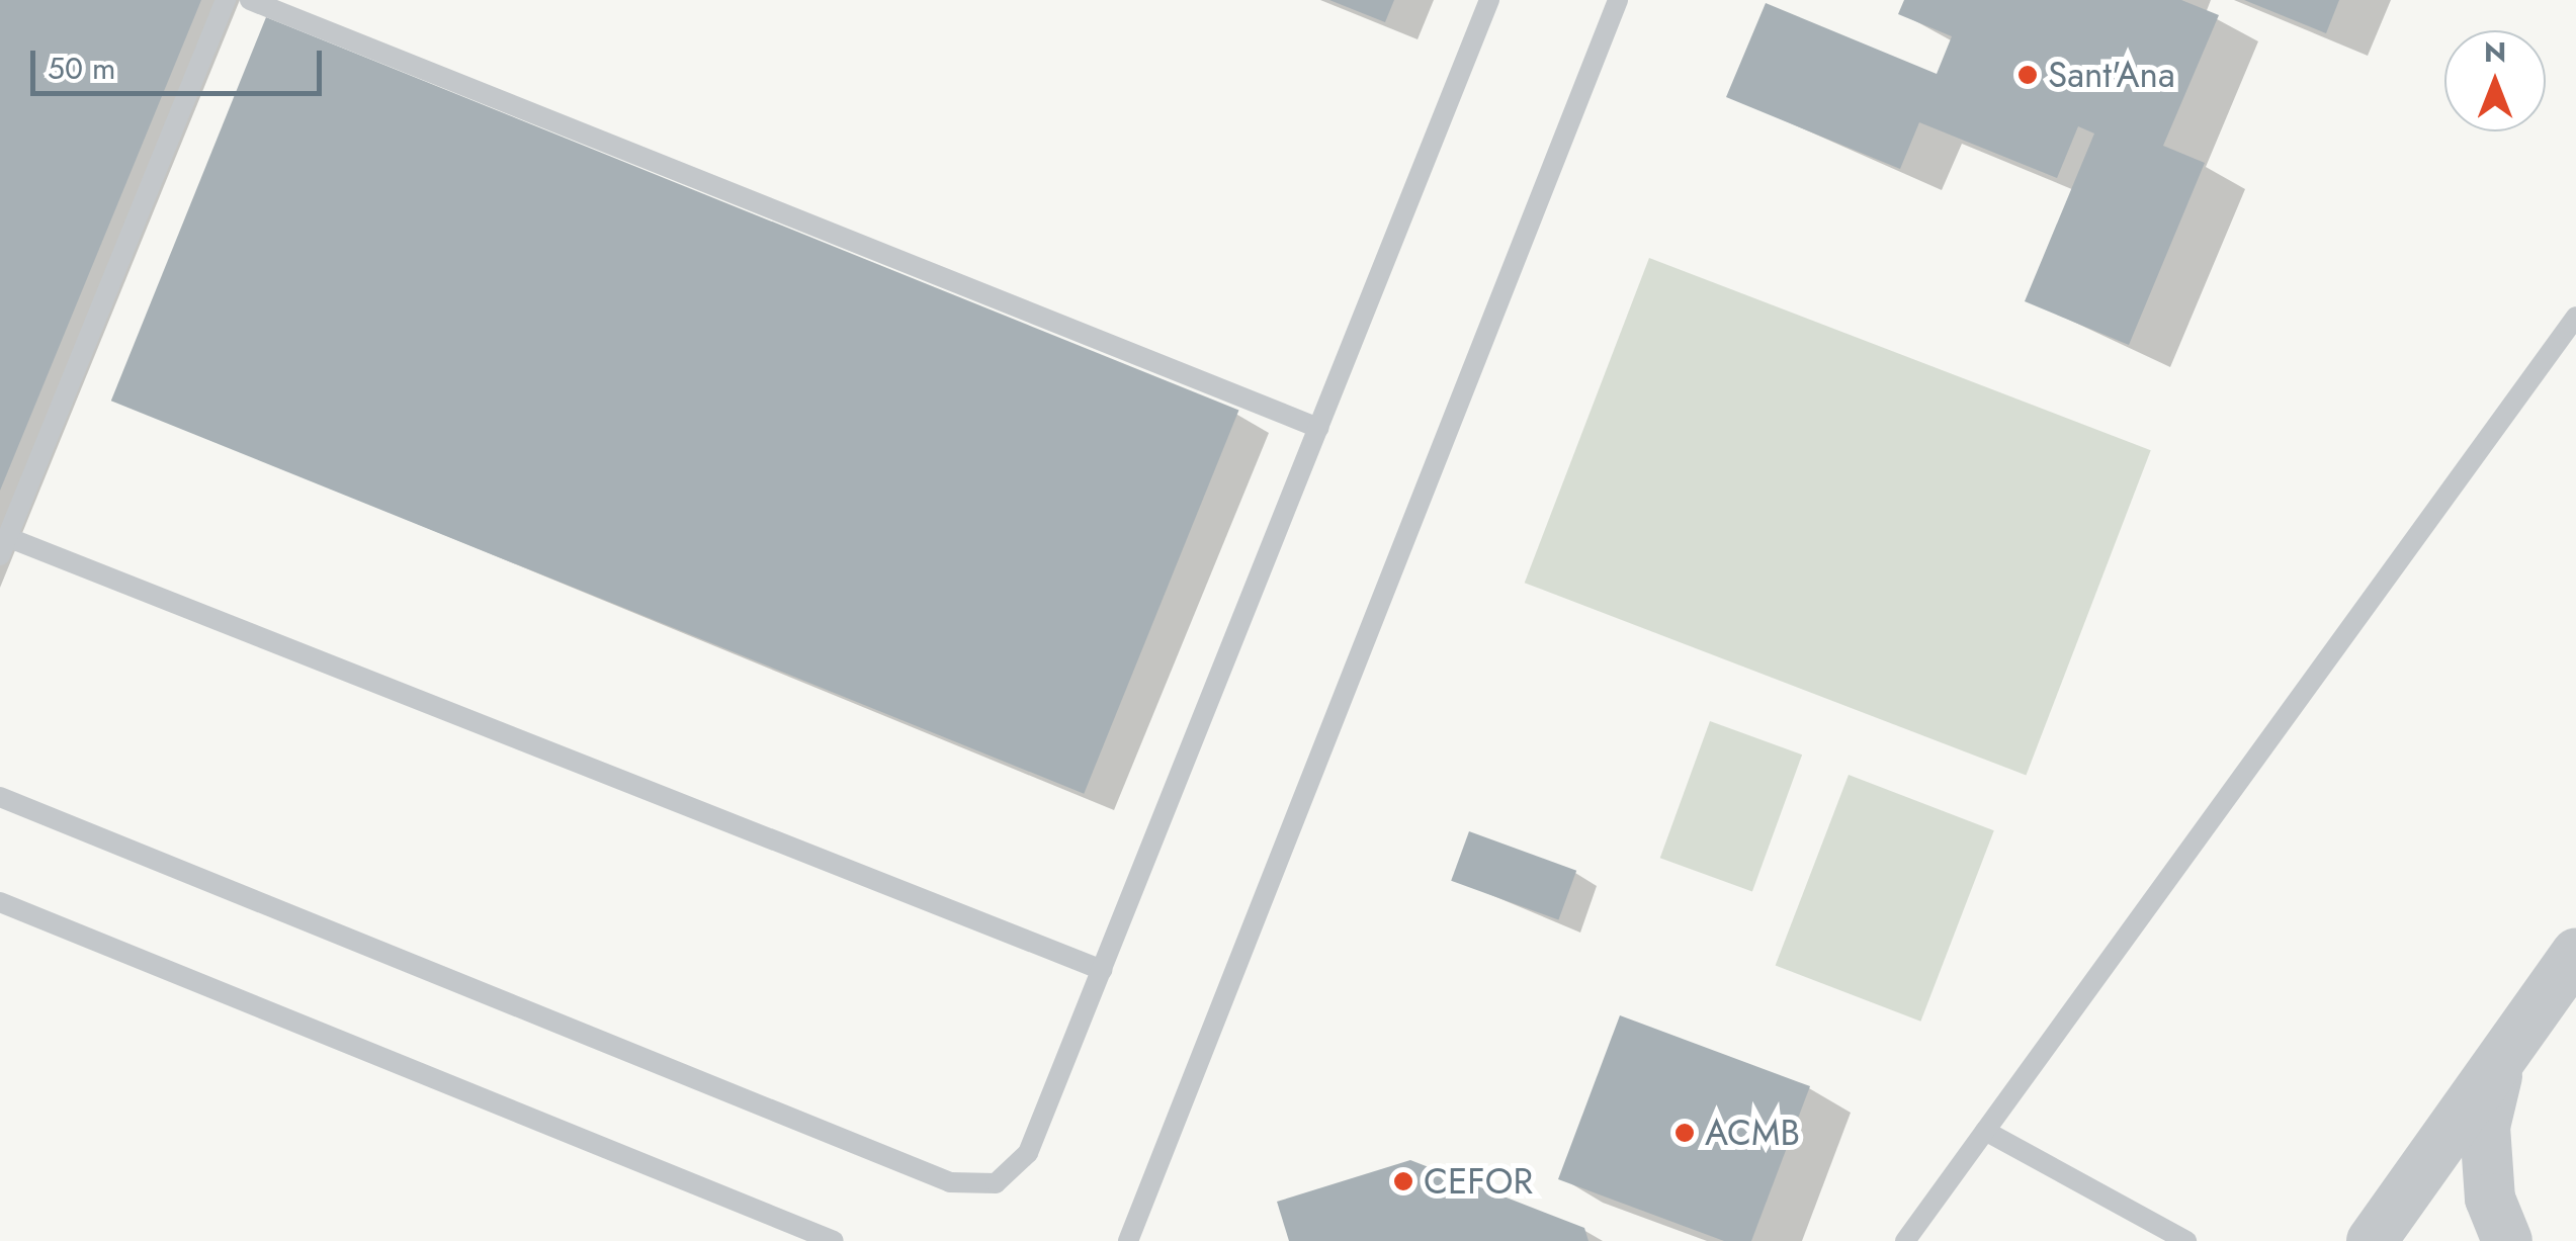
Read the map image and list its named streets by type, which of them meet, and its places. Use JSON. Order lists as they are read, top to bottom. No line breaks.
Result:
{"places":["Sant'Ana","ACMB","CEFOR"],"scale_bar":"50 m","north":"top"}
